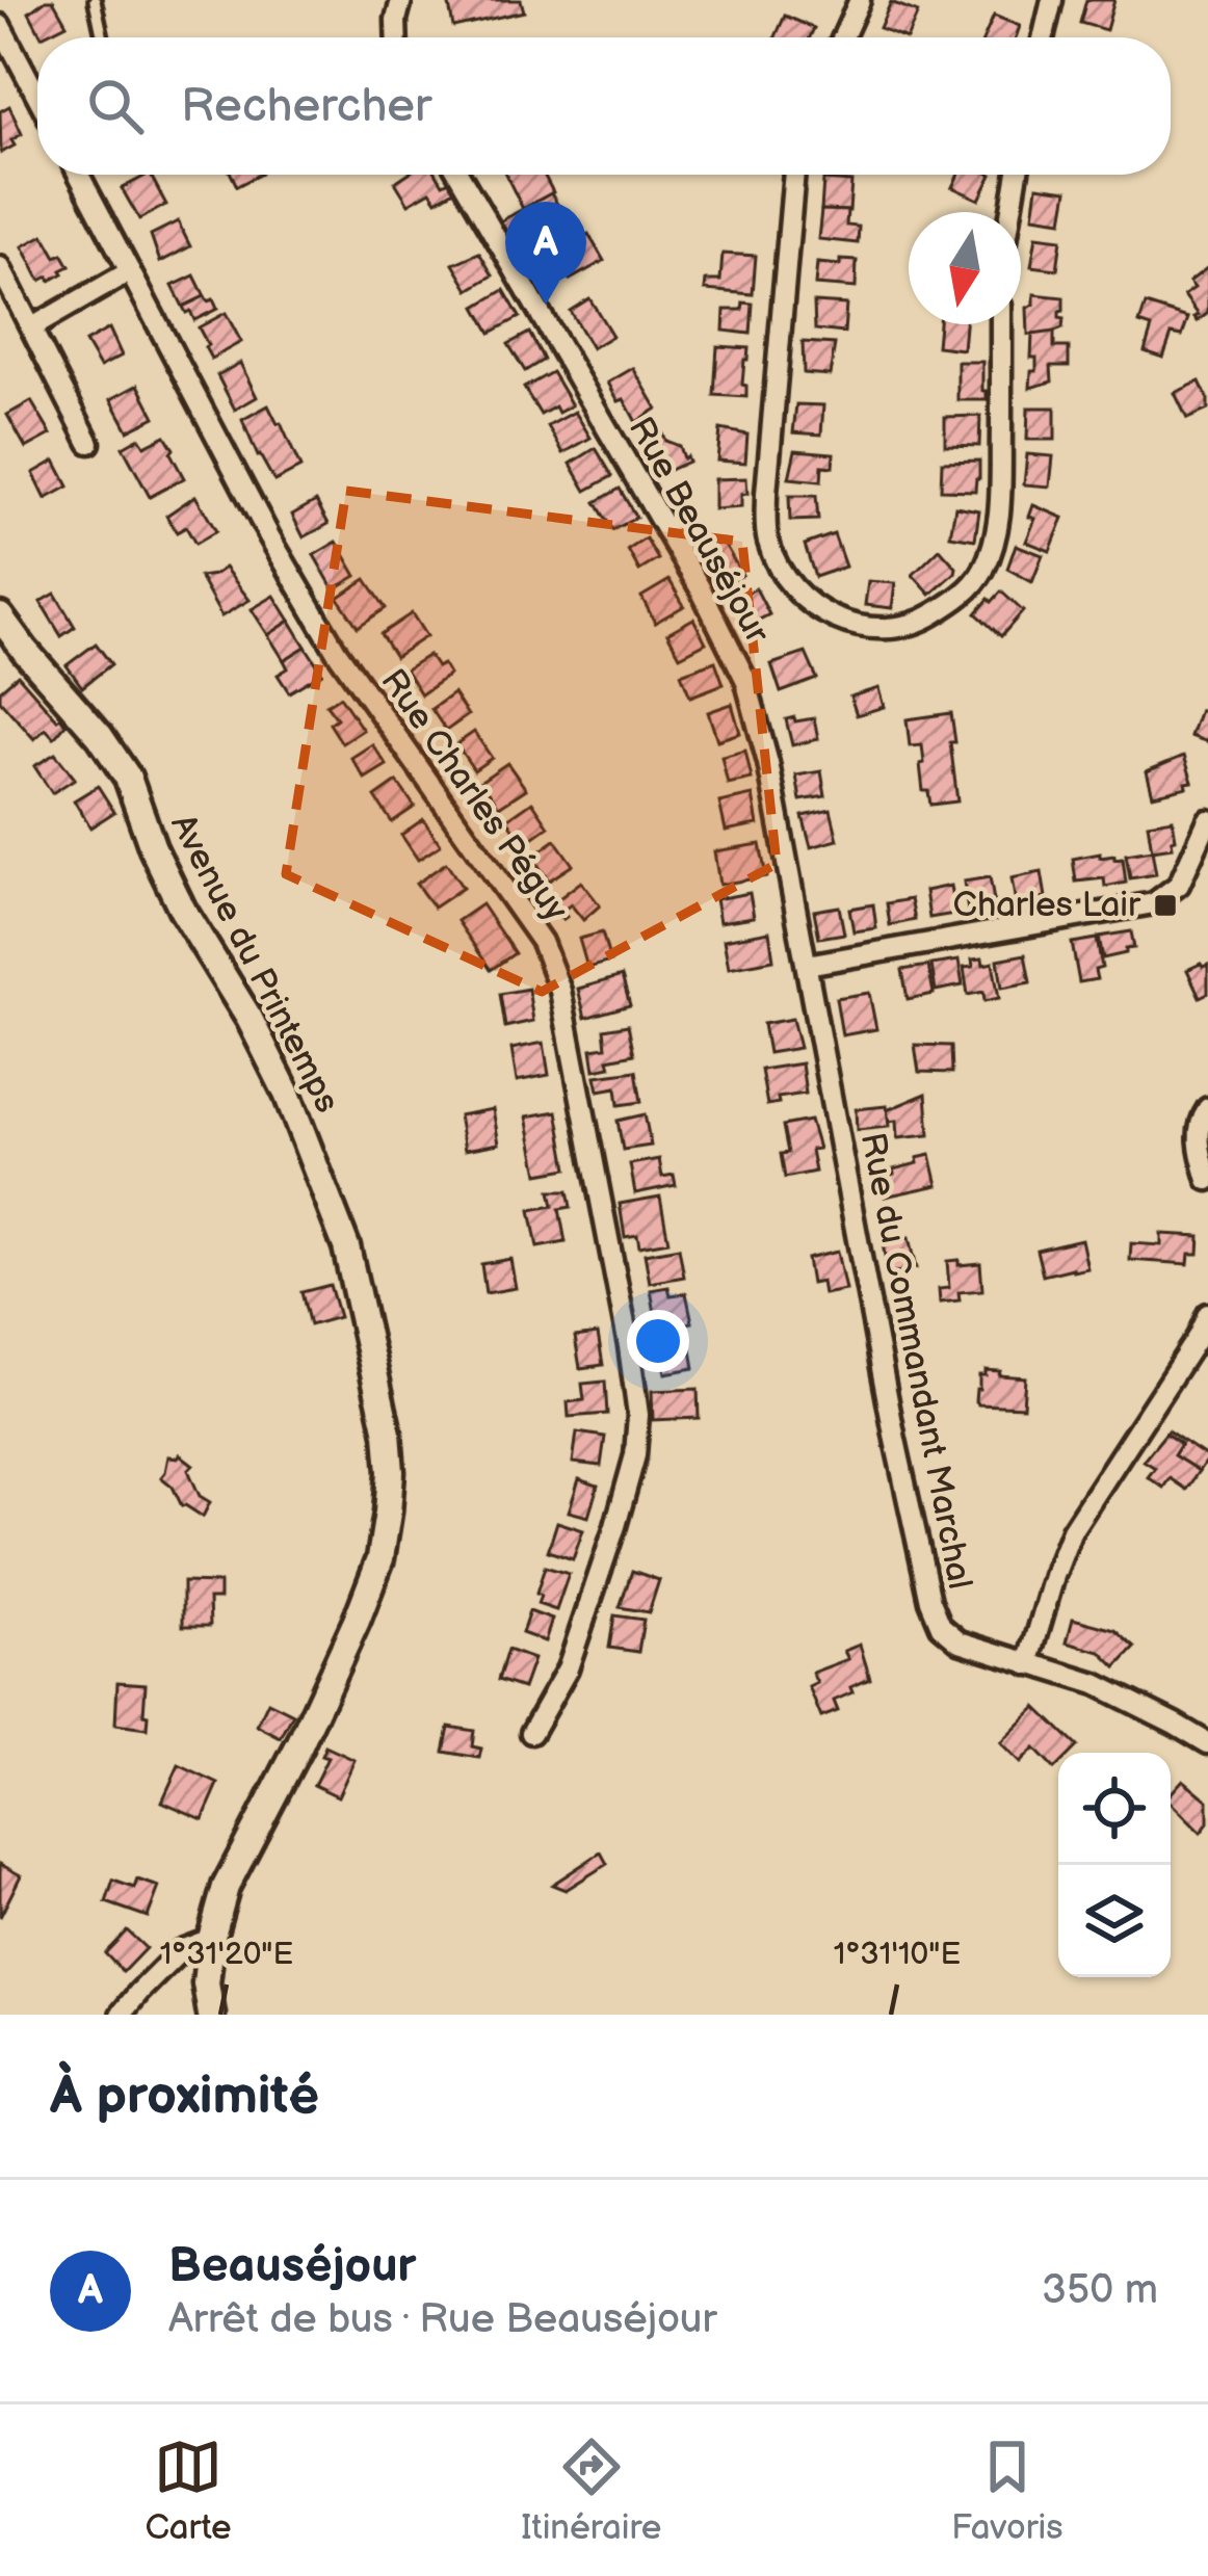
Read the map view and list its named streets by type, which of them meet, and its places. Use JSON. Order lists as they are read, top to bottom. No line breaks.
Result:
{"streets":{"street":["Rue Beauséjour","Rue Charles Péguy","Avenue du Printemps","Rue du Commandant Marchal"]},"crossings":[["Rue Beauséjour","Rue du Commandant Marchal"]],"places":{"transit":["Charles Lair"]},"north":"bottom","page":{"search":"Rechercher","pins":"A","heading":"À proximité","list":[{"mark":"A","name":"Beauséjour","note":"Arrêt de bus · Rue Beauséjour","value":"350 m"}],"nav":["Carte","Itinéraire","Favoris"]},"coordinates":["1°31'20\"E","1°31'10\"E"]}
